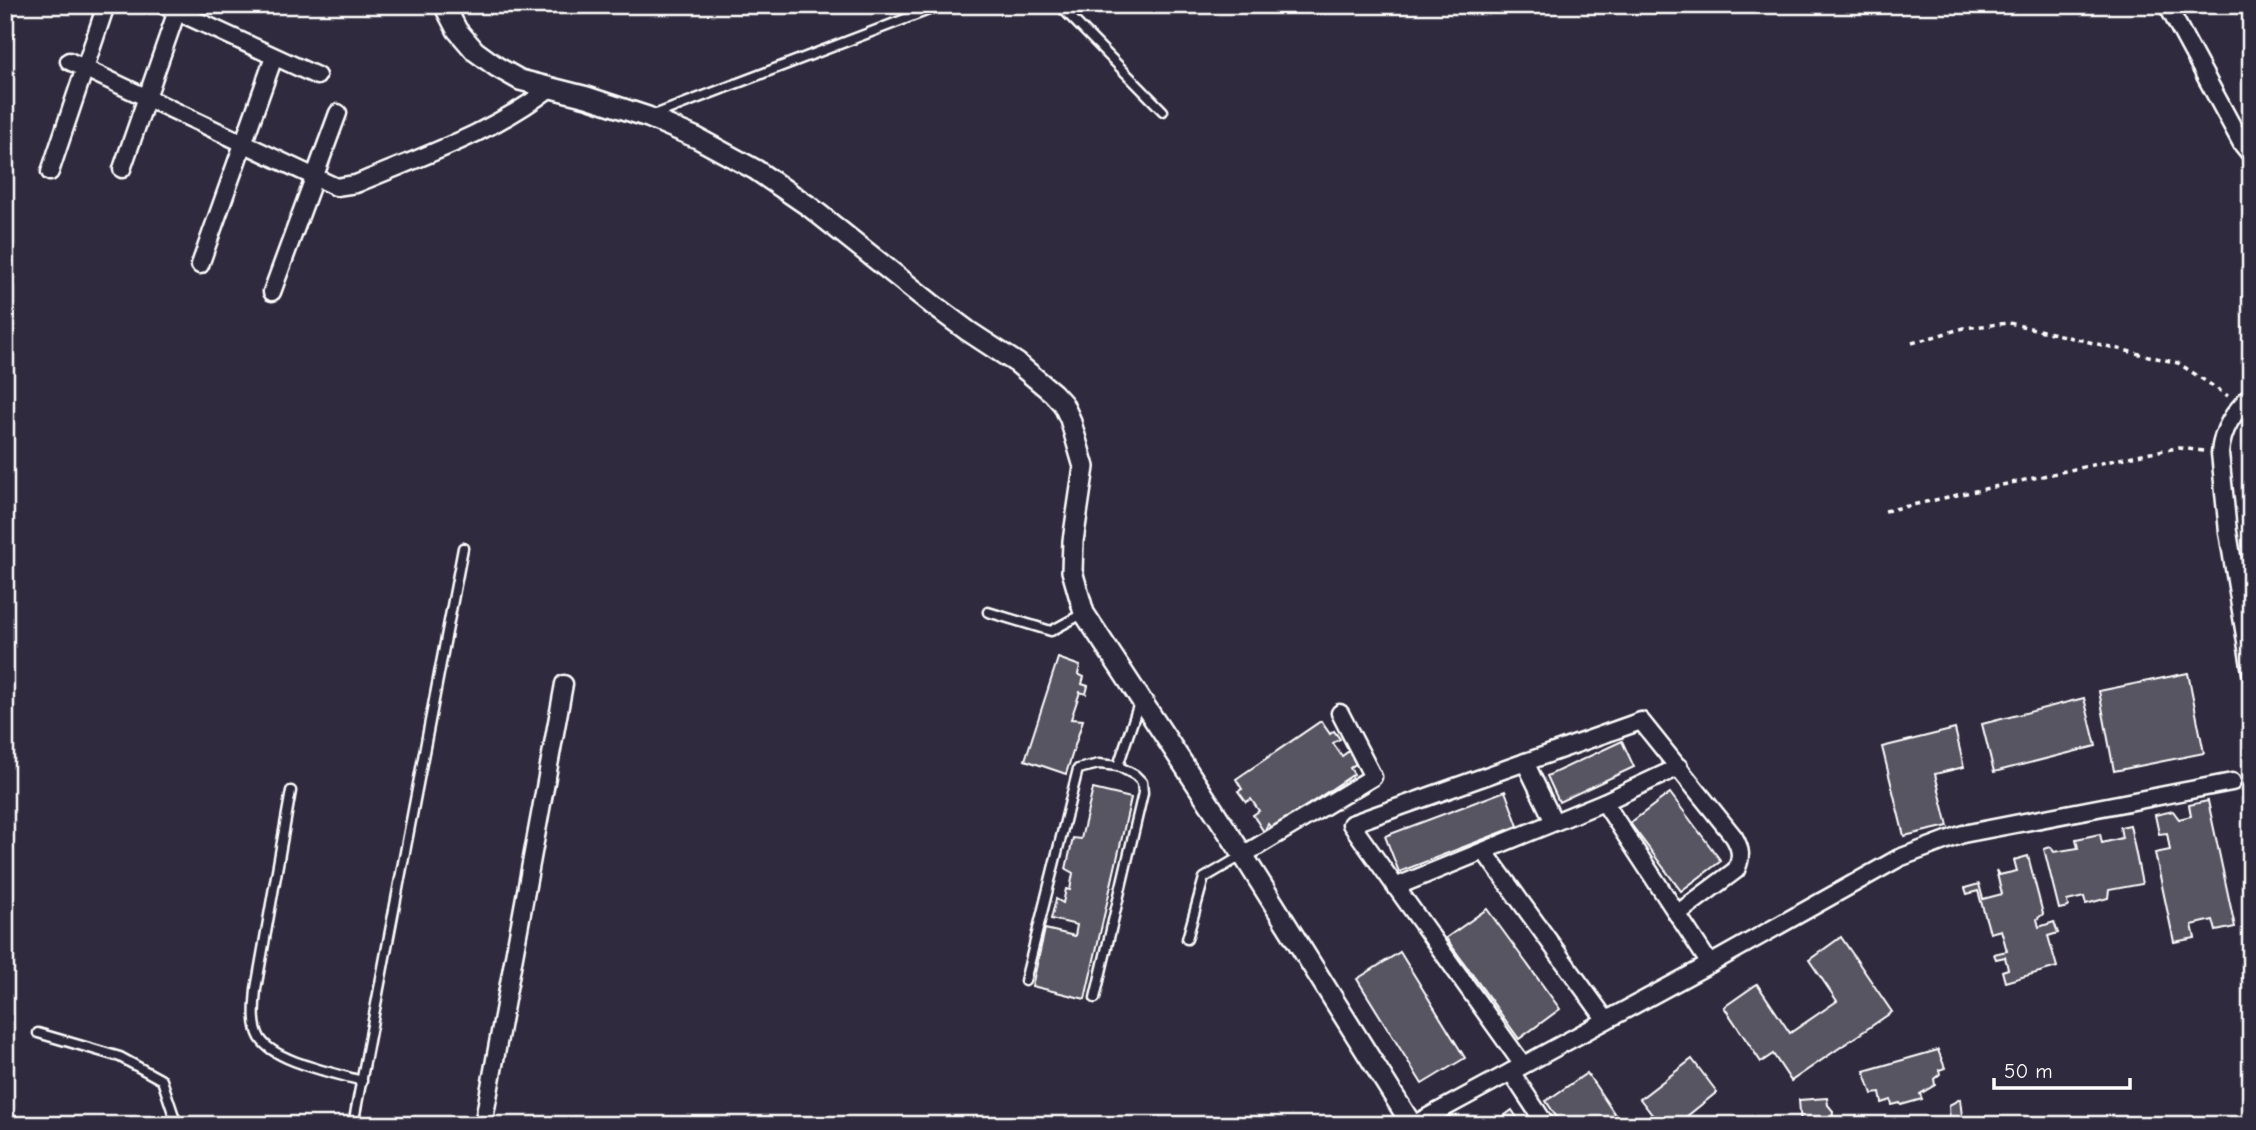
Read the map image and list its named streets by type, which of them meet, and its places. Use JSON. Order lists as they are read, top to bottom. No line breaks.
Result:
{"scale_bar":"50 m"}
